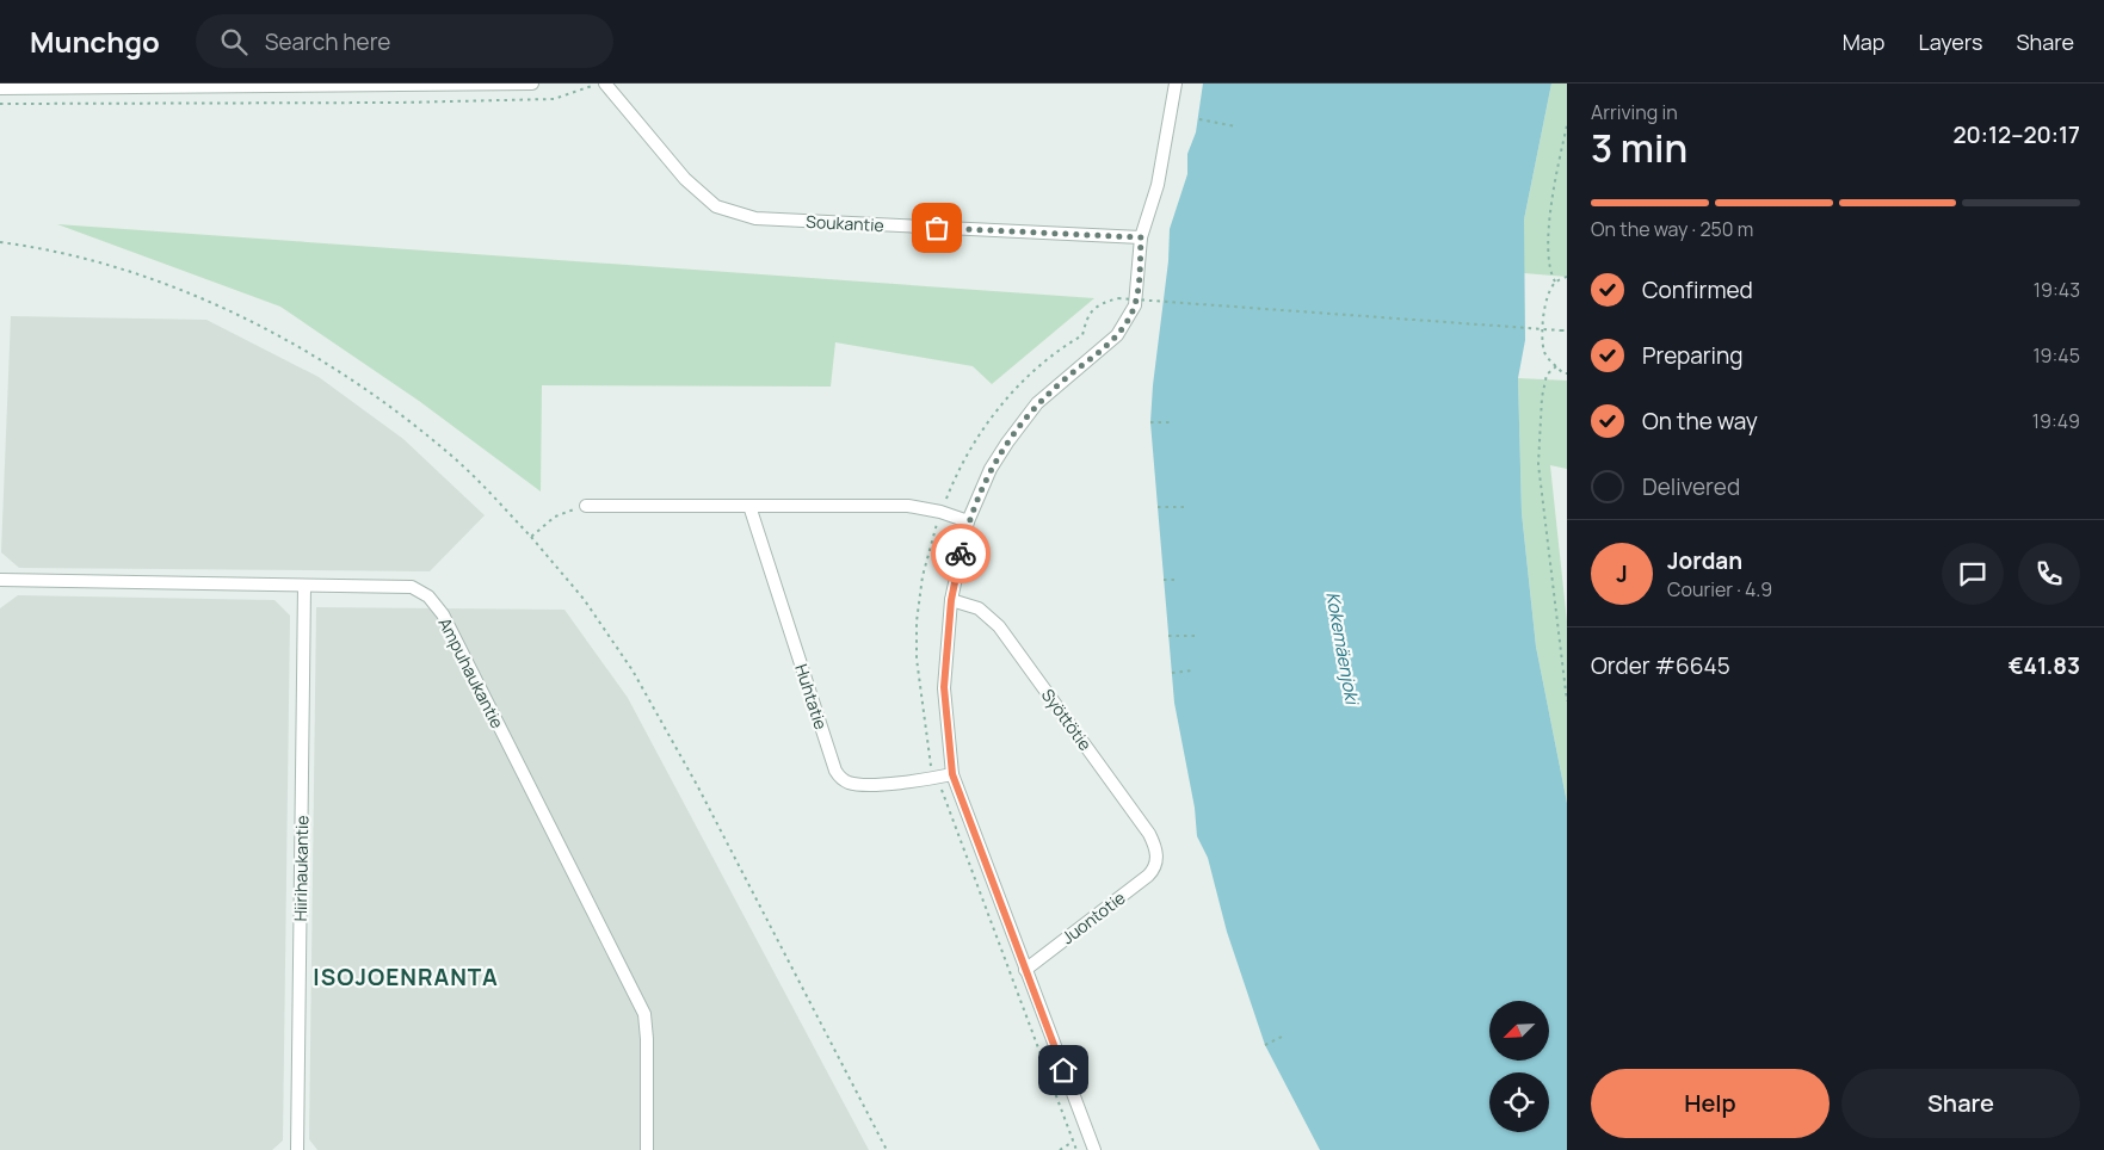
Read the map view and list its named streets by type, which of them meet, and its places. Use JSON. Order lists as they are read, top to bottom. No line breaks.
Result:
{"streets":{"street":["Soukantie","Ampuhaukantie","Huhtatie","Syöttötie","Hiirihaukantie","Juontotie"]},"crossings":[["Ampuhaukantie","Hiirihaukantie"],["Syöttötie","Juontotie"]],"districts":["ISOJOENRANTA"],"water":["Kokemäenjoki"],"north":"bottom left","page":{"header":"Munchgo","search":"Search here","nav":["Map","Layers","Share"],"heading":["3 min","Arriving in","20:12–20:17"],"panel":["Jordan","Courier · 4.9","Order #6645","€41.83"],"bar":"On the way · 250 m","list":[["Confirmed","19:43"],["Preparing","19:45"],["On the way","19:49"],"Delivered"],"round":"J","buttons":["Help","Share"]}}
